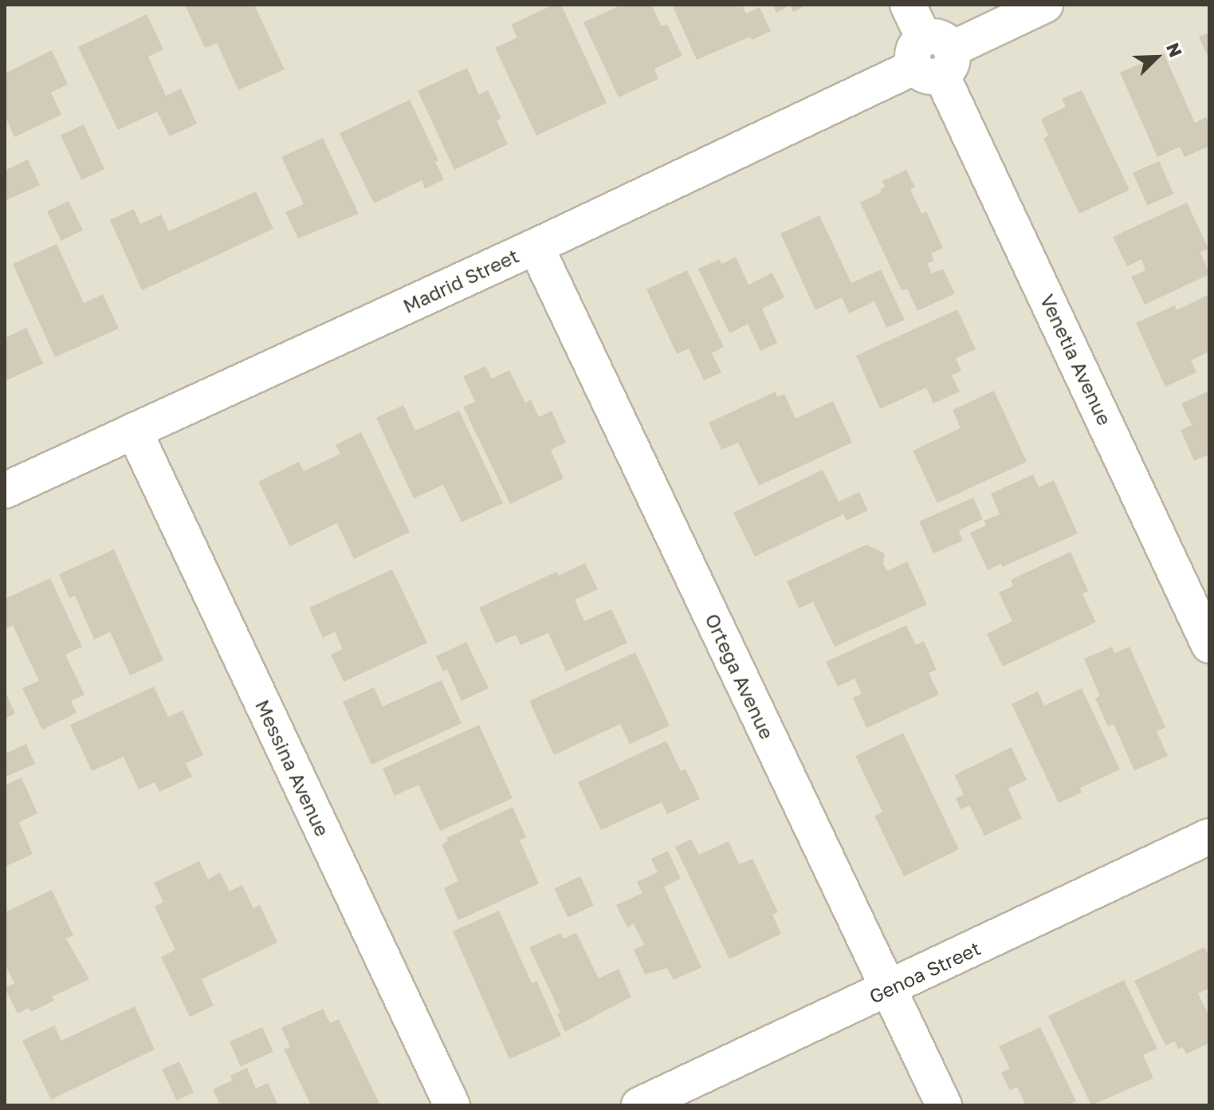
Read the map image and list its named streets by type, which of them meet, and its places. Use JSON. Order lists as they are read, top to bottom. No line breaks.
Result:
{"streets":{"street":["Madrid Street","Venetia Avenue","Ortega Avenue","Messina Avenue","Genoa Street"]},"crossings":[["Madrid Street","Venetia Avenue"],["Madrid Street","Ortega Avenue"],["Madrid Street","Messina Avenue"],["Ortega Avenue","Genoa Street"]],"north":"top right"}
